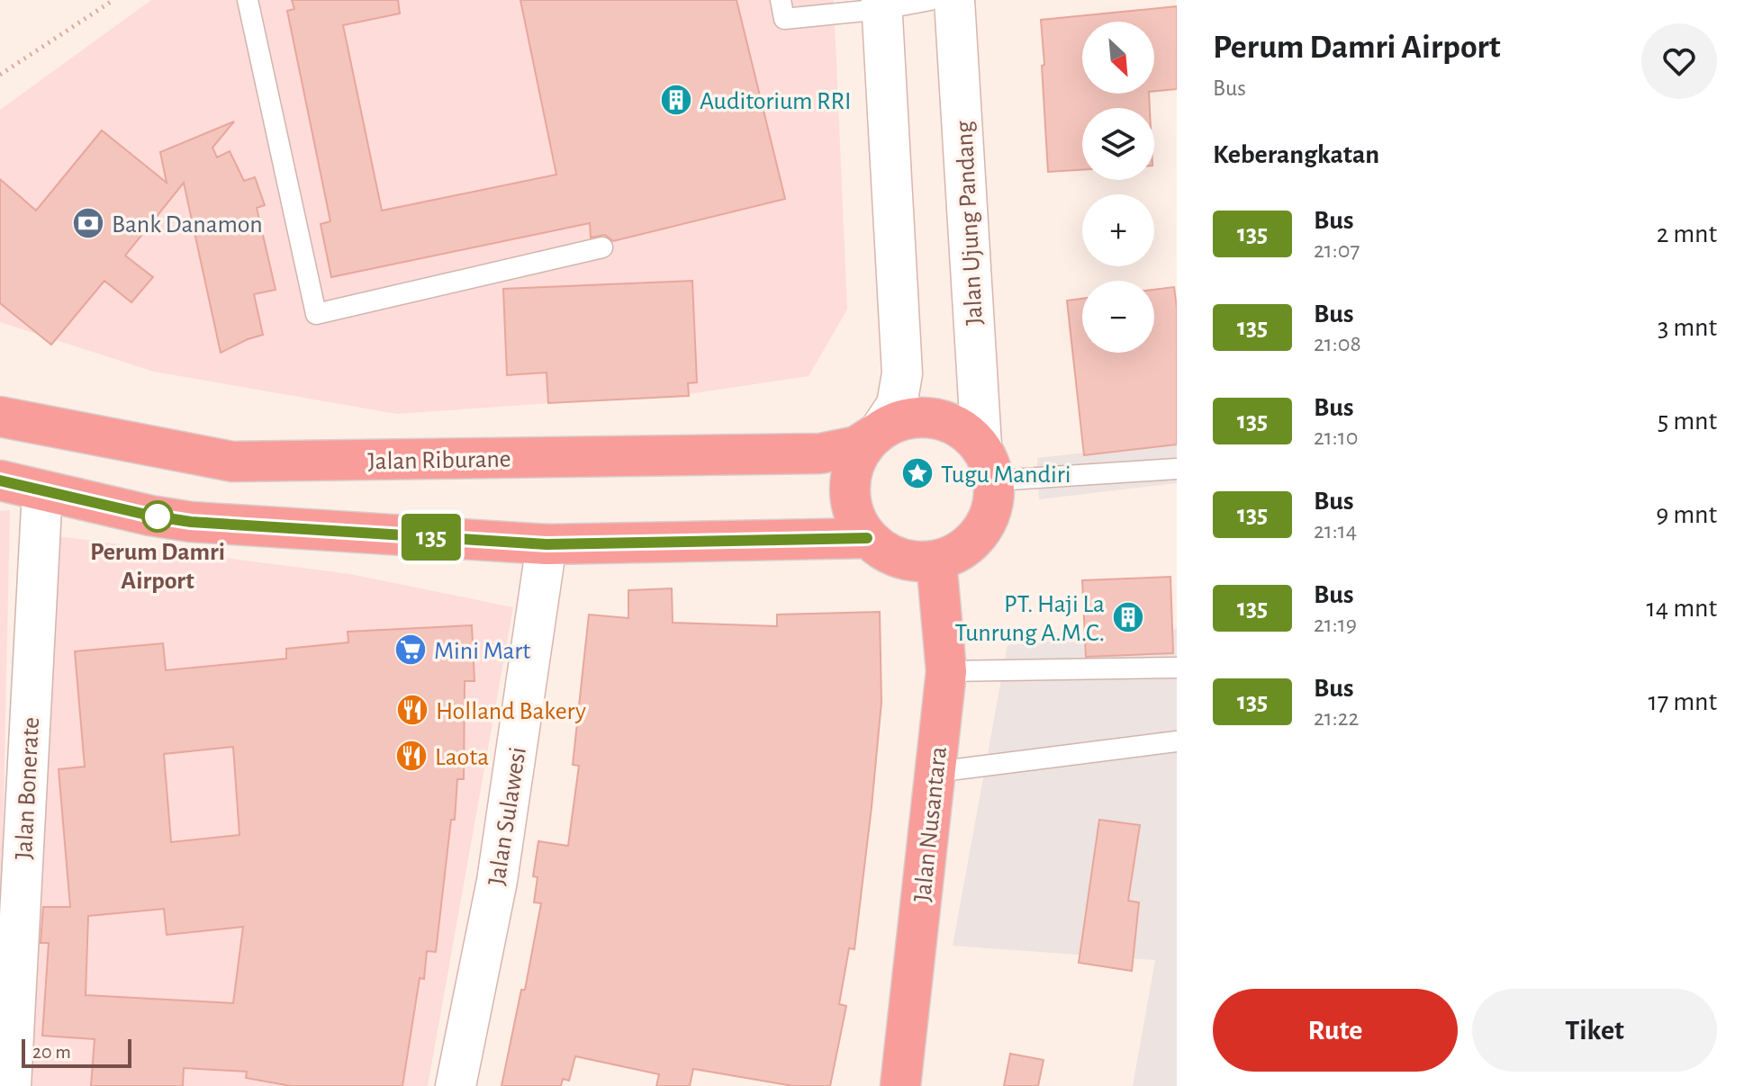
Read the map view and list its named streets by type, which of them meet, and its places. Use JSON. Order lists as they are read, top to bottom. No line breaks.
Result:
{"streets":{"highway":["Jalan Riburane","Jalan Nusantara"],"street":["Jalan Ujung Pandang","Jalan Bonerate","Jalan Sulawesi"]},"crossings":[["Jalan Ujung Pandang","Jalan Riburane"],["Jalan Ujung Pandang","Jalan Nusantara"],["Jalan Riburane","Jalan Nusantara"]],"places":{"building":["Auditorium RRI","PT. Haji La Tunrung A.M.C."],"bank":["Bank Danamon"],"place":["Tugu Mandiri"],"other":["Perum Damri Airport"],"supermarket":["Mini Mart"],"restaurant":["Holland Bakery","Laota"]},"lines":["bus line 135"],"scale_bar":"20 m","north":"bottom right","page":{"on_map":"135","heading":[["Perum Damri Airport","Bus"],"Keberangkatan"],"map_buttons":["+","−"],"list":[{"mark":"135","name":"Bus","note":"21:07","value":"2 mnt"},{"mark":"135","name":"Bus","note":"21:08","value":"3 mnt"},{"mark":"135","name":"Bus","note":"21:10","value":"5 mnt"},{"mark":"135","name":"Bus","note":"21:14","value":"9 mnt"},{"mark":"135","name":"Bus","note":"21:19","value":"14 mnt"},{"mark":"135","name":"Bus","note":"21:22","value":"17 mnt"}],"buttons":["Rute","Tiket"],"scale":"20 m"}}
